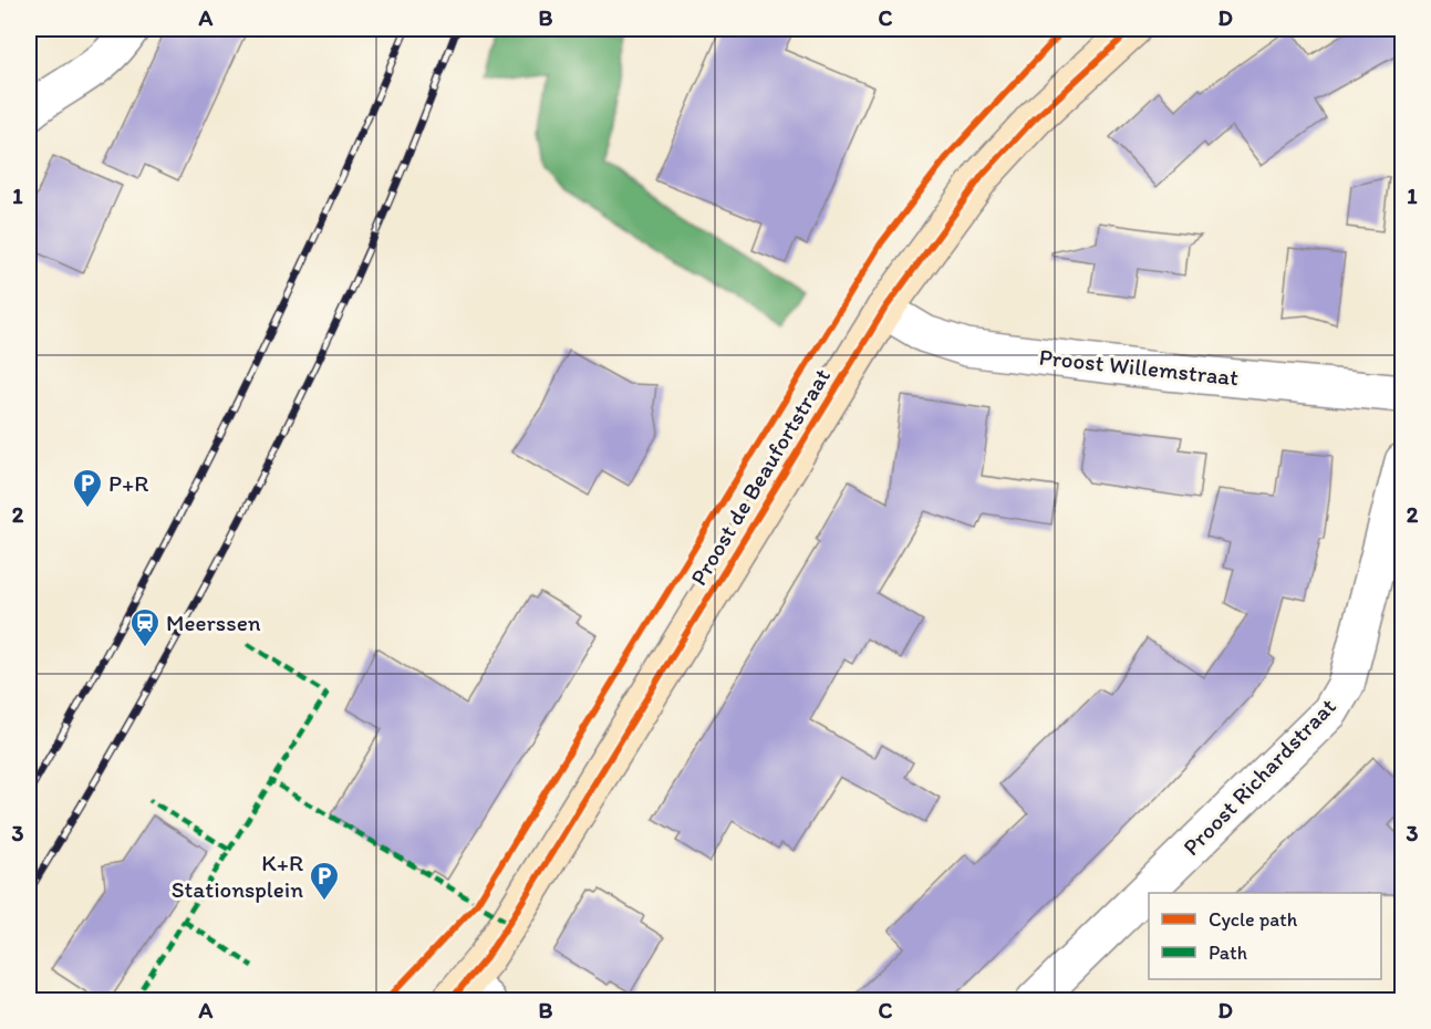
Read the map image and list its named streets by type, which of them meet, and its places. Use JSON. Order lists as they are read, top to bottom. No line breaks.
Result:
{"streets":{"street":["Proost Willemstraat","Proost de Beaufortstraat","Proost Richardstraat"]},"crossings":[["Proost Willemstraat","Proost de Beaufortstraat"]],"places":{"parking":["P+R","K+R Stationsplein"],"station":["Meerssen"]},"legend":["Cycle path","Path"],"grid":{"columns":["A","B","C","D"],"rows":["1","2","3"]}}
